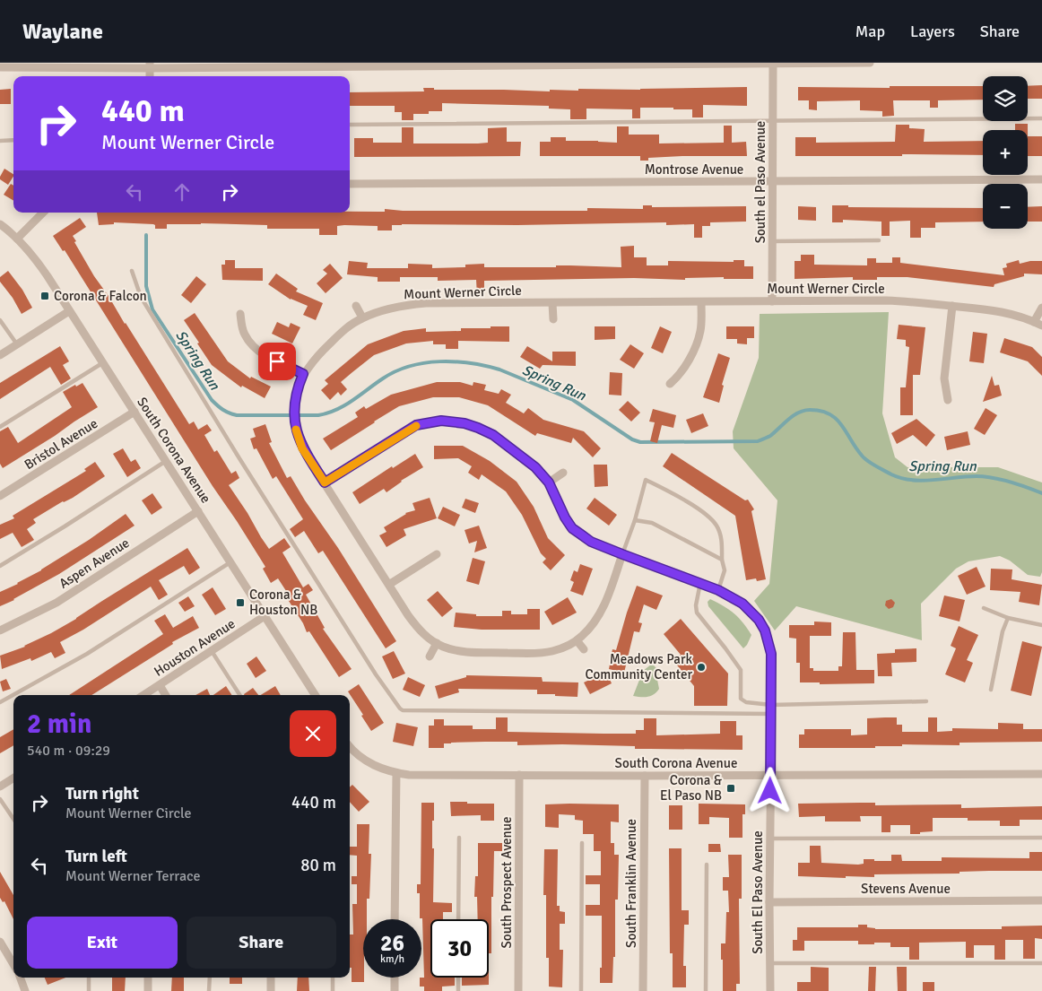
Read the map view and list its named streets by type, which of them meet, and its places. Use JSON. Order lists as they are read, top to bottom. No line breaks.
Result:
{"streets":{"street":["Montrose Avenue","South el Paso Avenue","Mount Werner Circle","Bristol Avenue","South Corona Avenue","Aspen Avenue","Houston Avenue","South Prospect Avenue","South Franklin Avenue","Stevens Avenue","South El Paso Avenue"]},"crossings":[["Montrose Avenue","South el Paso Avenue"],["South el Paso Avenue","Mount Werner Circle"],["Mount Werner Circle","South El Paso Avenue"],["Bristol Avenue","South Corona Avenue"],["South Corona Avenue","Aspen Avenue"],["South Corona Avenue","Houston Avenue"],["South Corona Avenue","South Prospect Avenue"],["South Corona Avenue","South Franklin Avenue"],["South Corona Avenue","South El Paso Avenue"],["Stevens Avenue","South El Paso Avenue"]],"water":["Spring Run"],"places":{"transit":["Corona & Falcon","Corona & Houston NB","Corona & El Paso NB"],"other":["Meadows Park Community Center"]},"page":{"header":"Waylane","nav":["Map","Layers","Share"],"map_buttons":["+","−"],"turn":["440 m","Mount Werner Circle"],"heading":["2 min","540 m · 09:29"],"list":[{"name":"Turn right","note":"Mount Werner Circle","value":"440 m"},{"name":"Turn left","note":"Mount Werner Terrace","value":"80 m"}],"buttons":["Exit","Share"],"speed":"26 km/h","limit":"30"}}
